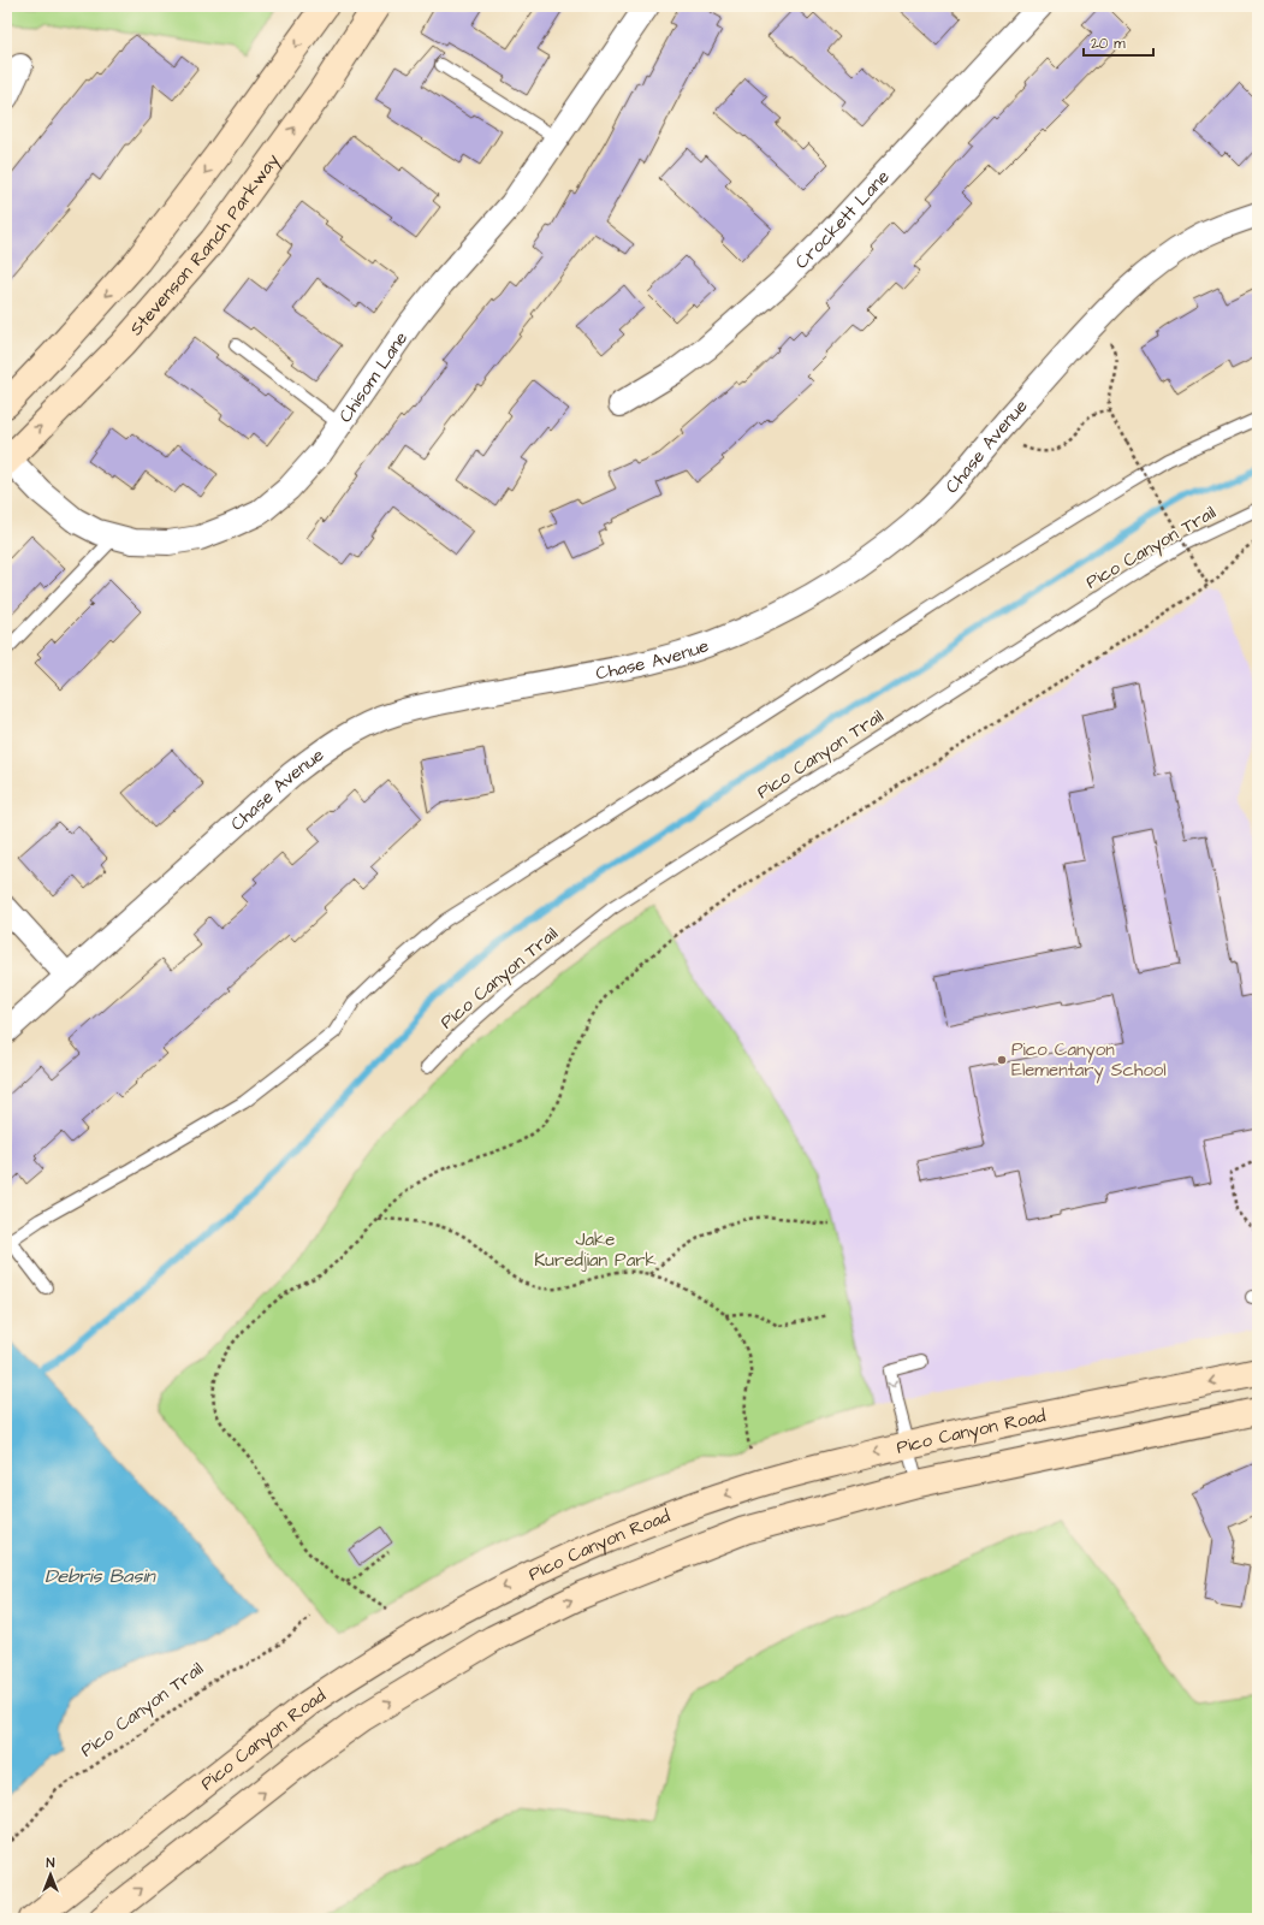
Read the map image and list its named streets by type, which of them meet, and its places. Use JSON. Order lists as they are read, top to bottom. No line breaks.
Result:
{"streets":{"main road":["Stevenson Ranch Parkway","Pico Canyon Road"],"street":["Crockett Lane","Chisom Lane","Chase Avenue"],"lane":["Pico Canyon Trail"]},"crossings":[["Stevenson Ranch Parkway","Chisom Lane"]],"water":["Debris Basin"],"parks":["Jake Kuredjian Park"],"places":["Pico Canyon Elementary School"],"scale_bar":"20 m","north":"top"}
